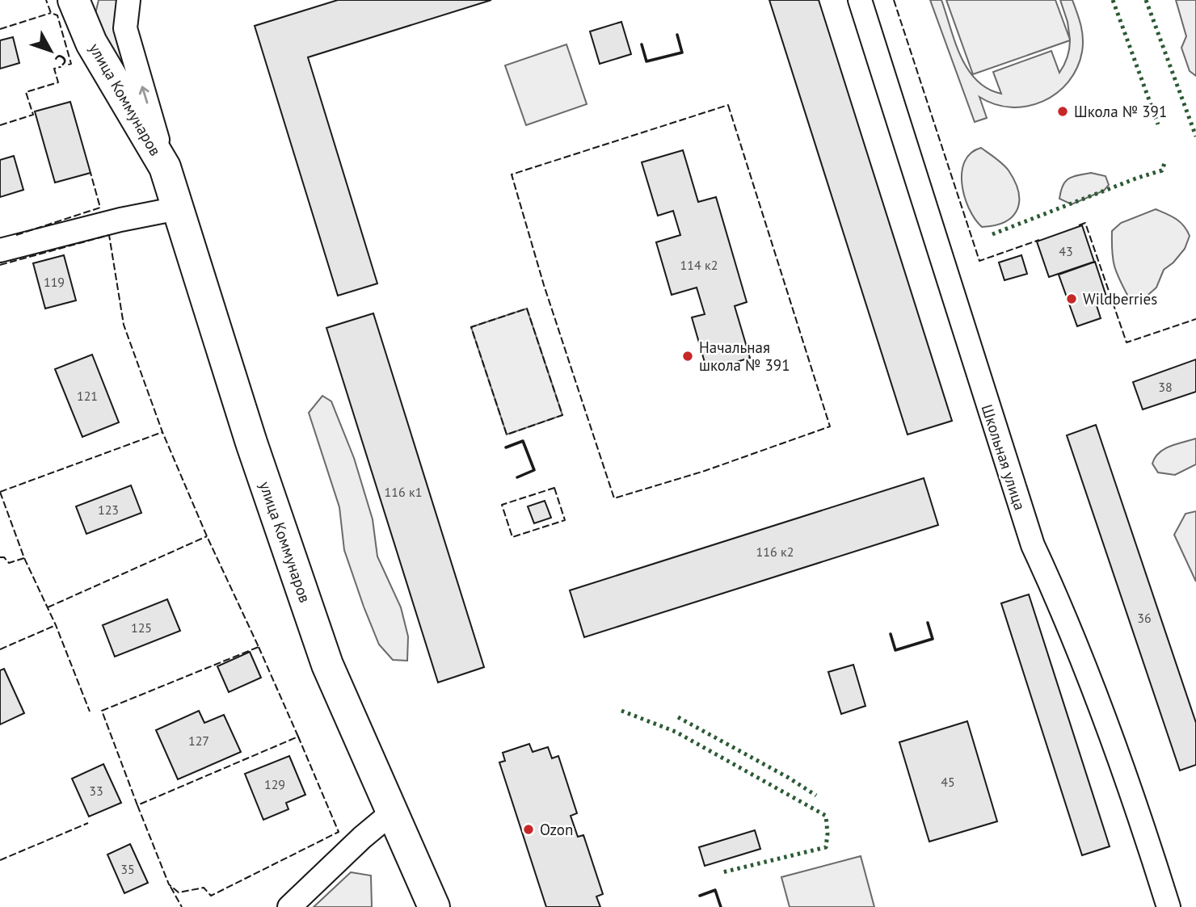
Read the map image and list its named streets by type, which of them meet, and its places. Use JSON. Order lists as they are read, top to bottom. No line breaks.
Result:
{"streets":{"street":["улица Коммунаров","Школьная улица"]},"places":["Школа № 391","Wildberries","Начальная школа № 391","Ozon"],"house_numbers":["43","114 к2","119","38","121","116 к1","123","116 к2","36","125","127","45","129","33","35"],"north":"bottom right"}
